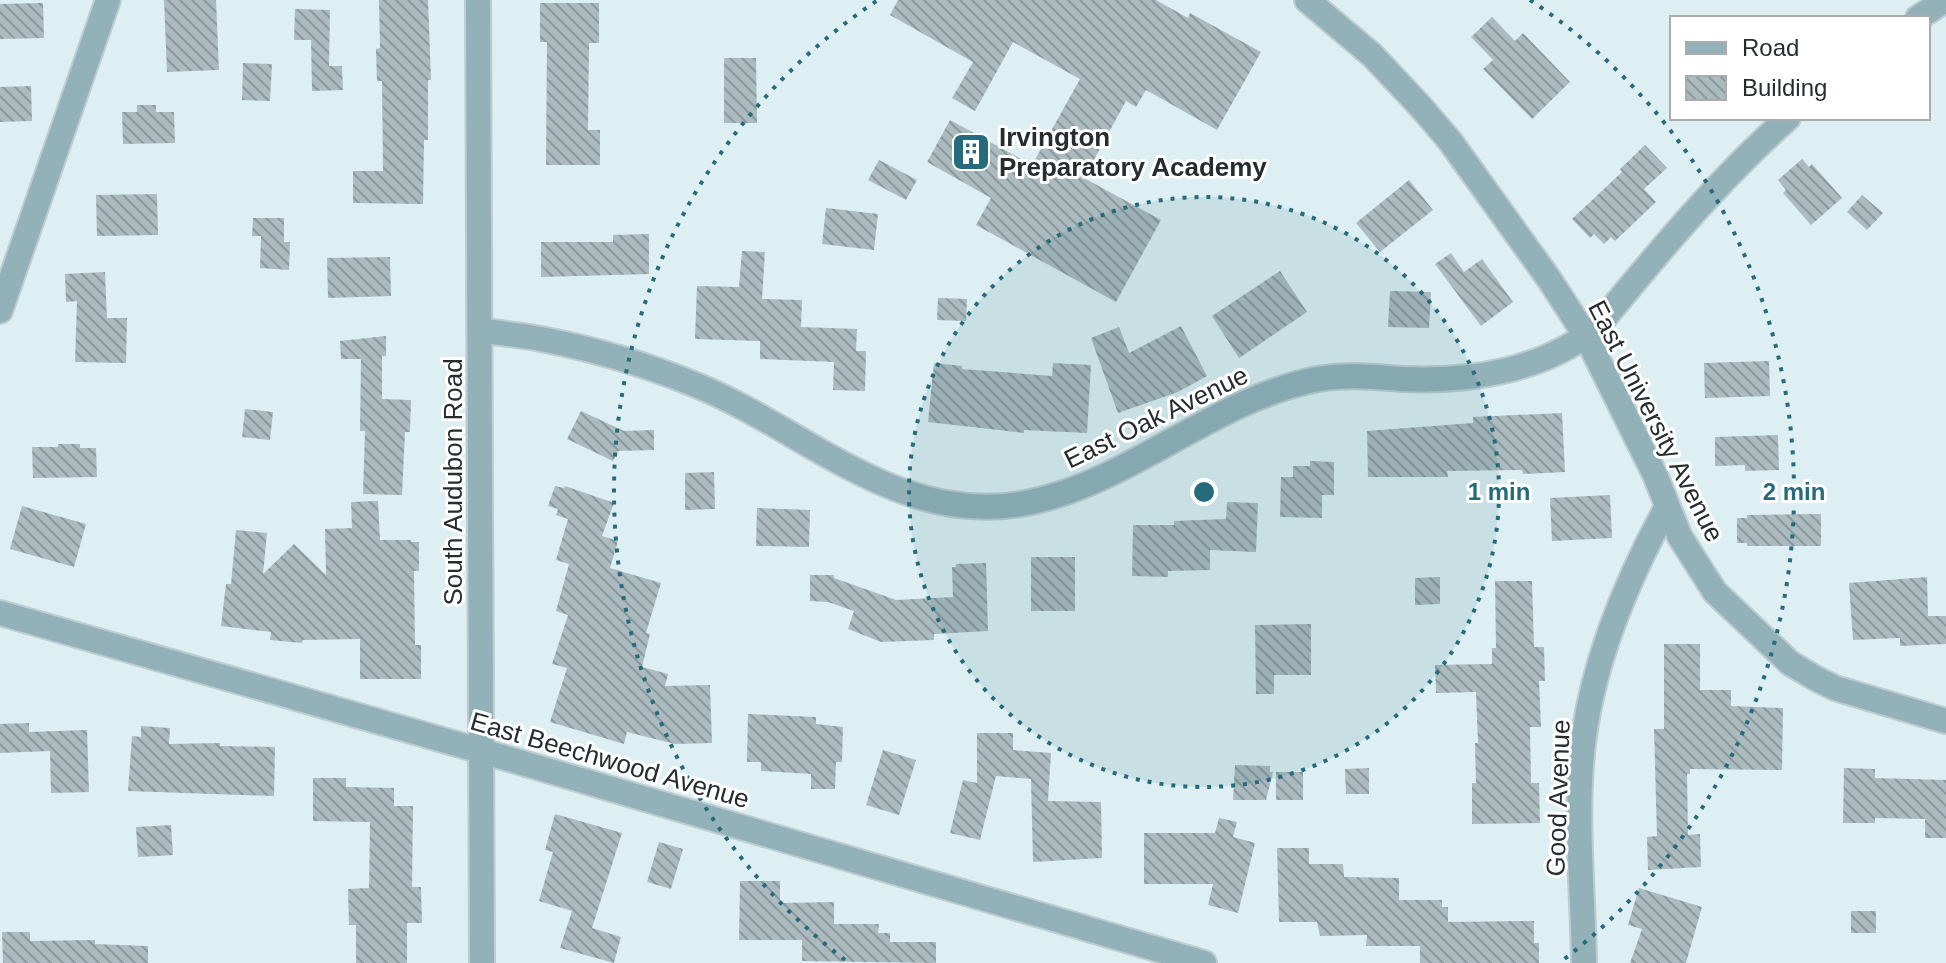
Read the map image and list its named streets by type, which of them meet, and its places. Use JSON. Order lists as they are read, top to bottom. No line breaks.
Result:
{"streets":{"street":["East Oak Avenue","East University Avenue","South Audubon Road","East Beechwood Avenue","Good Avenue"]},"crossings":[["East Oak Avenue","East University Avenue"],["East Oak Avenue","South Audubon Road"],["East University Avenue","Good Avenue"],["South Audubon Road","East Beechwood Avenue"]],"places":{"building":["Irvington Preparatory Academy"]},"legend":["Road","Building"],"rings":["1 min","2 min"]}
